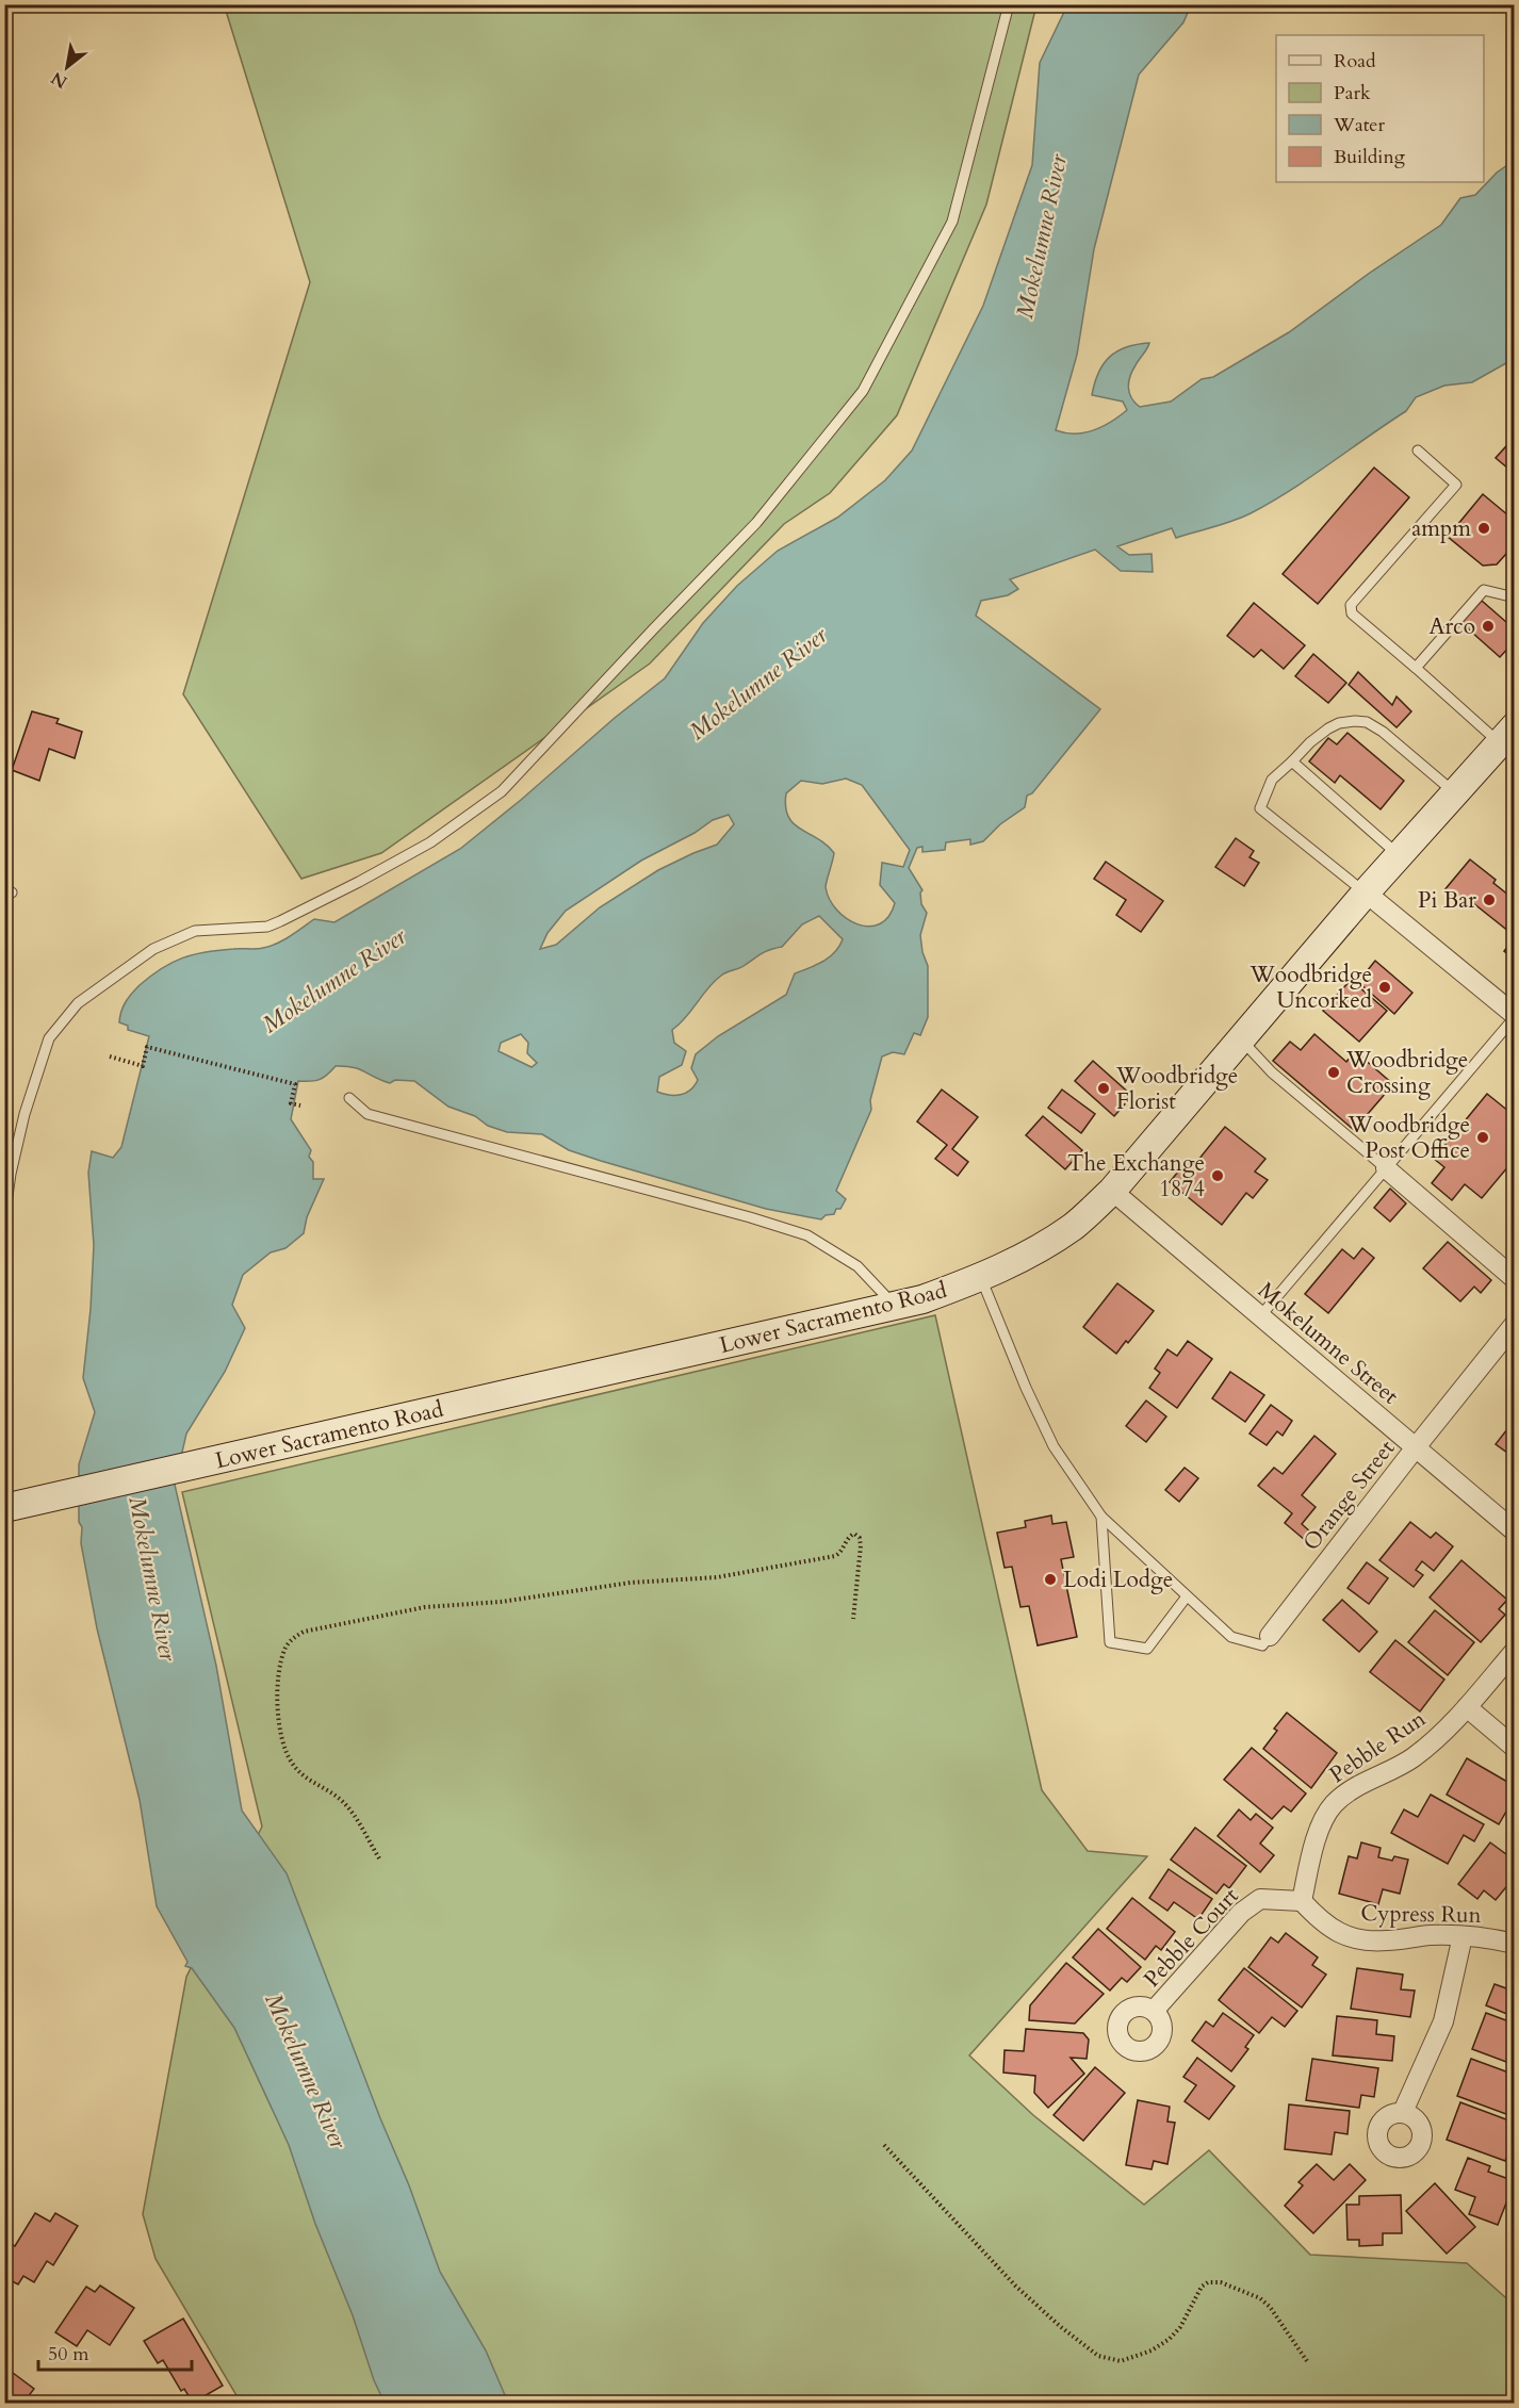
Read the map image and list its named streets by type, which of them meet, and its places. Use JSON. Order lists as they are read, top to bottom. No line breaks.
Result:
{"streets":{"main road":["Lower Sacramento Road"],"street":["Mokelumne Street","Orange Street","Pebble Run","Cypress Run","Pebble Court"]},"crossings":[["Lower Sacramento Road","Mokelumne Street"],["Mokelumne Street","Orange Street"],["Pebble Run","Cypress Run"],["Pebble Run","Pebble Court"],["Cypress Run","Pebble Court"]],"water":["Mokelumne River"],"places":["ampm","Arco","Pi Bar","Woodbridge Uncorked","Woodbridge Crossing","Woodbridge Florist","Woodbridge Post Office","The Exchange 1874","Lodi Lodge"],"legend":["Road","Park","Water","Building"],"scale_bar":"50 m","north":"bottom left"}
